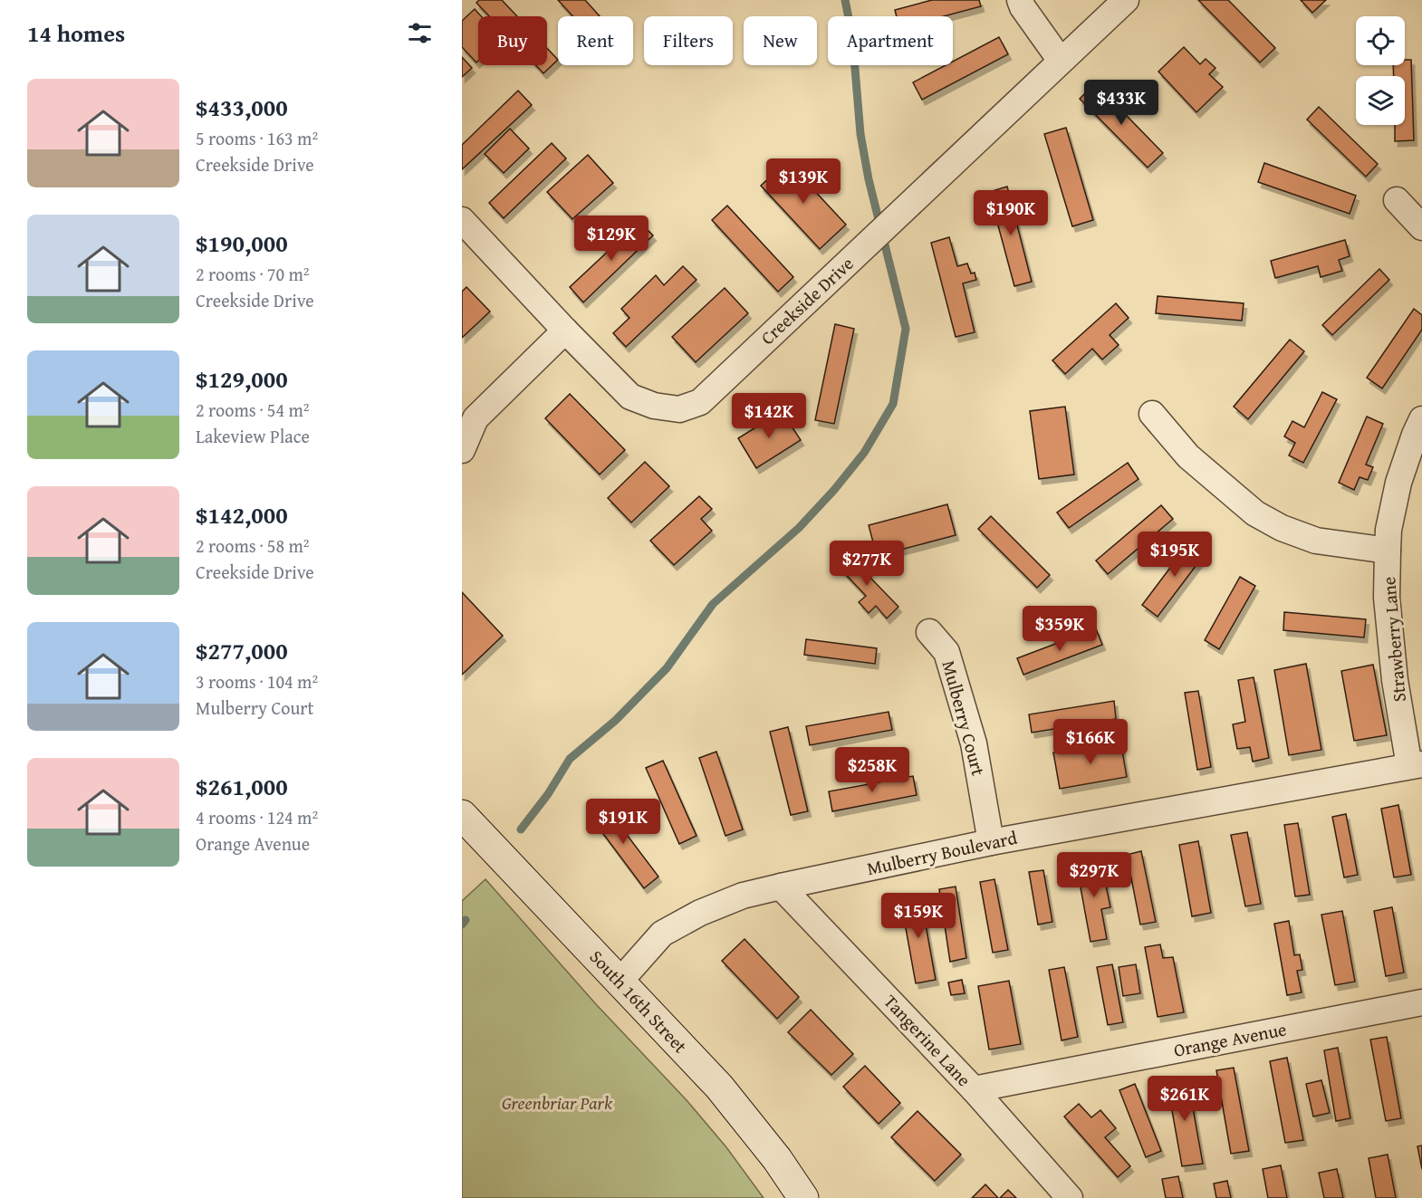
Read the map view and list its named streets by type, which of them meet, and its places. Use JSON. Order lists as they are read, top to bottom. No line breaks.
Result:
{"streets":{"main road":["South 16th Street"],"street":["Creekside Drive","Strawberry Lane","Mulberry Court","Mulberry Boulevard","Orange Avenue","Tangerine Lane"]},"crossings":[["Strawberry Lane","Mulberry Boulevard"],["Mulberry Court","Mulberry Boulevard"],["Mulberry Boulevard","South 16th Street"],["Mulberry Boulevard","Tangerine Lane"],["Orange Avenue","Tangerine Lane"]],"parks":["Greenbriar Park"],"page":{"heading":"14 homes","chip":["Buy","Rent","Filters","New","Apartment"],"list":[{"name":"$433,000","note":"5 rooms · 163 m² · Creekside Drive"},{"name":"$190,000","note":"2 rooms · 70 m² · Creekside Drive"},{"name":"$129,000","note":"2 rooms · 54 m² · Lakeview Place"},{"name":"$142,000","note":"2 rooms · 58 m² · Creekside Drive"},{"name":"$277,000","note":"3 rooms · 104 m² · Mulberry Court"},{"name":"$261,000","note":"4 rooms · 124 m² · Orange Avenue"}],"price":["$433K","$139K","$190K","$129K","$142K","$195K","$277K","$359K","$166K","$258K","$191K","$297K","$159K","$261K"]}}
